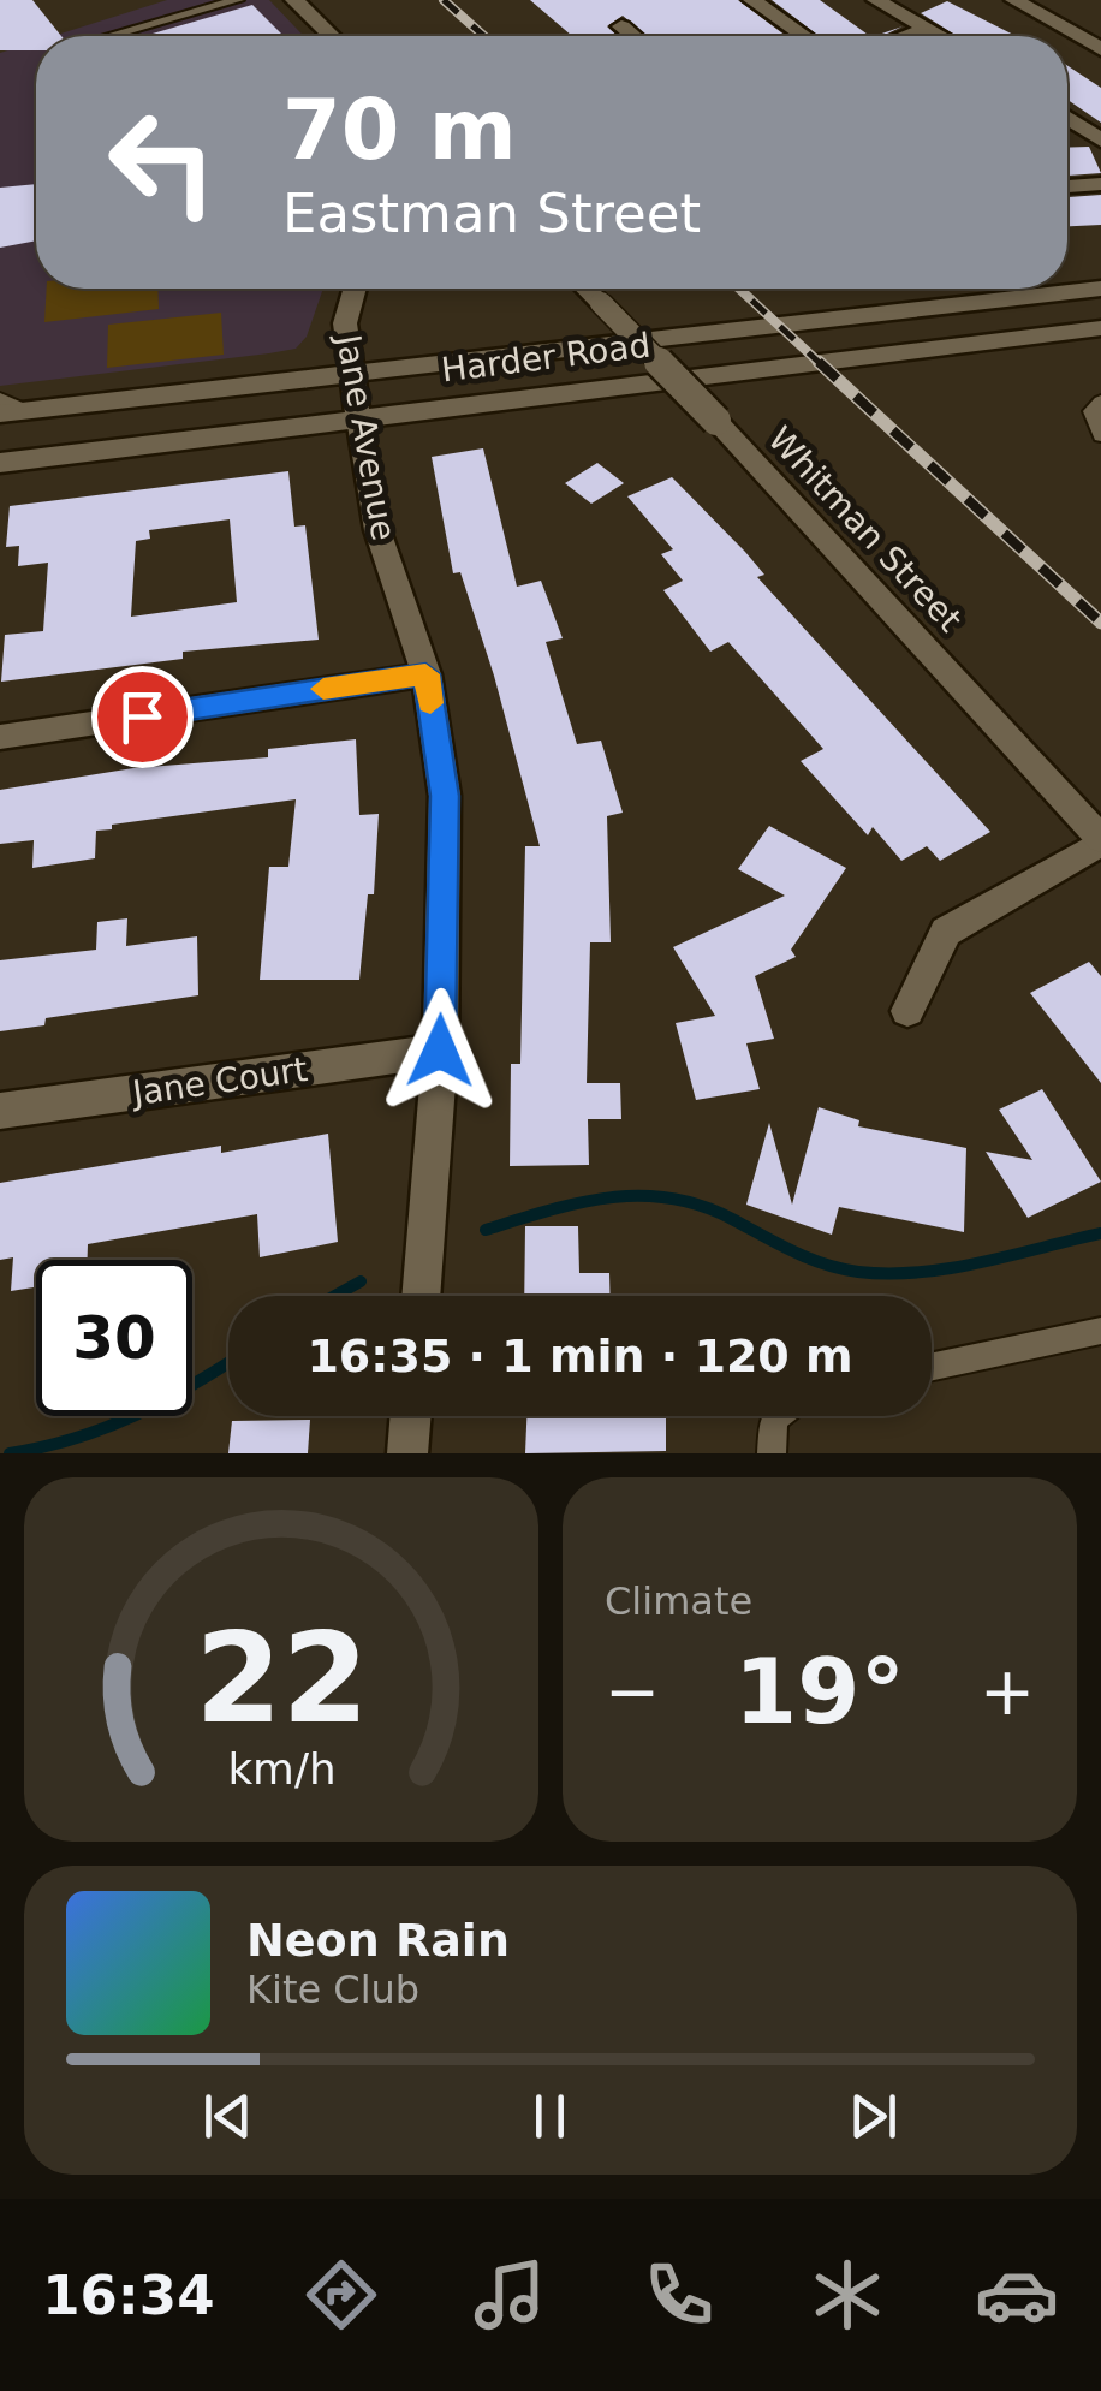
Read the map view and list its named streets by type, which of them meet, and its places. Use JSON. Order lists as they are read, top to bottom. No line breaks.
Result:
{"streets":{"street":["Harder Road","Jane Avenue","Whitman Street","Jane Court"]},"crossings":[["Harder Road","Jane Avenue"],["Jane Avenue","Jane Court"]],"page":{"turn":["70 m","Eastman Street"],"limit":"30","trip":"16:35 · 1 min · 120 m","tile":"Climate","heat":["−","19°","+"],"song":["Neon Rain","Kite Club"],"tabs":"16:34","gauge":["22","km/h"]}}
